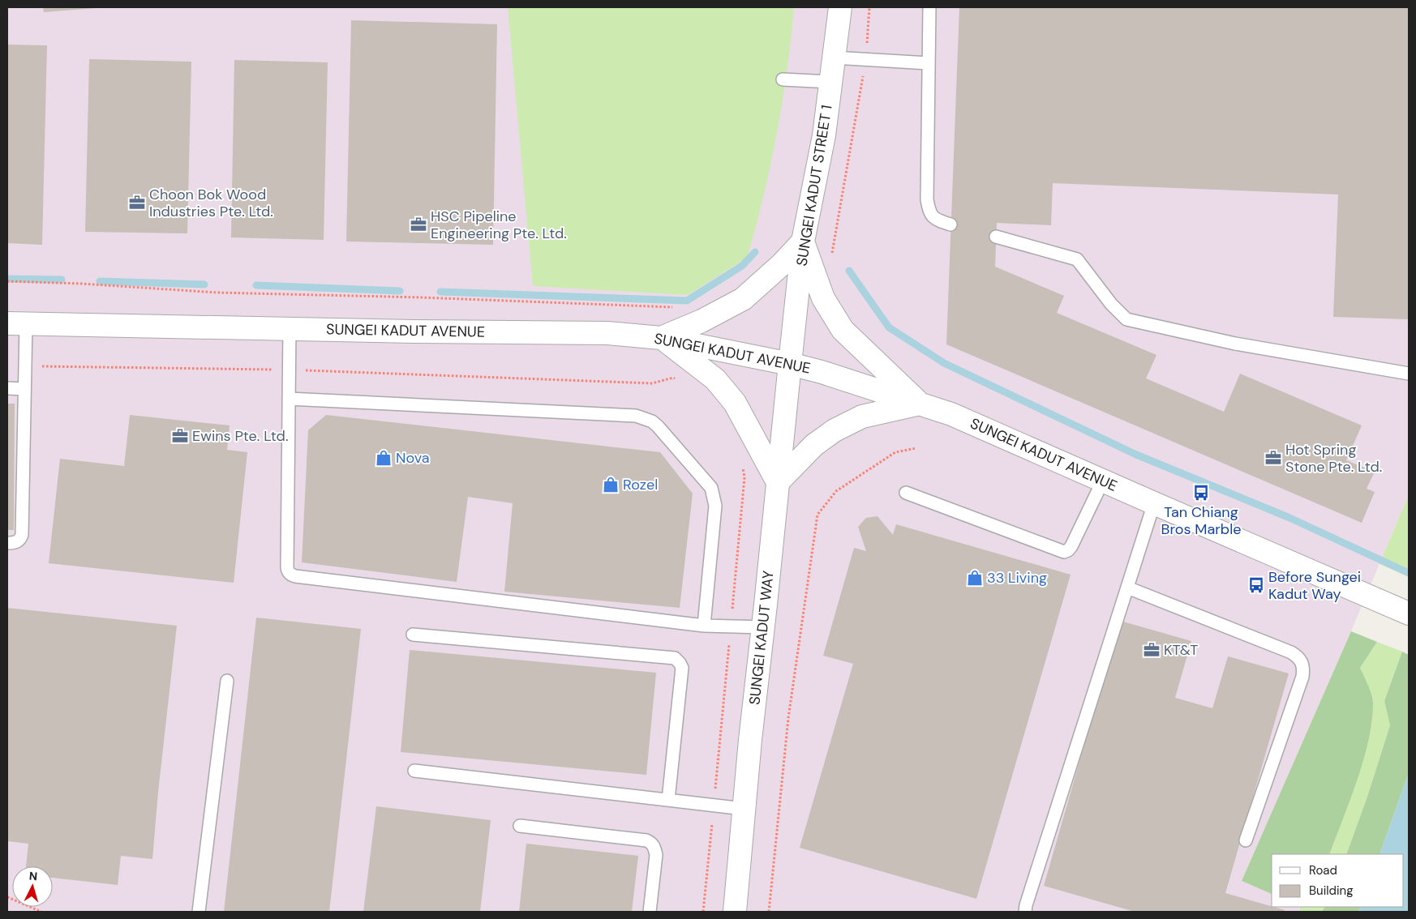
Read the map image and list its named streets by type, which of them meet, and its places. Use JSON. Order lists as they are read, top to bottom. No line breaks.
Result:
{"streets":{"street":["SUNGEI KADUT STREET 1","SUNGEI KADUT AVENUE","SUNGEI KADUT WAY"]},"crossings":[["SUNGEI KADUT STREET 1","SUNGEI KADUT AVENUE"],["SUNGEI KADUT STREET 1","SUNGEI KADUT WAY"],["SUNGEI KADUT AVENUE","SUNGEI KADUT WAY"]],"places":{"office":["Choon Bok Wood Industries Pte. Ltd.","HSC Pipeline Engineering Pte. Ltd.","Ewins Pte. Ltd.","Hot Spring Stone Pte. Ltd.","KT&T"],"shop":["Nova","Rozel","33 Living"],"bus stop":["Tan Chiang Bros Marble","Before Sungei Kadut Way"]},"legend":["Road","Building"],"north":"top"}
